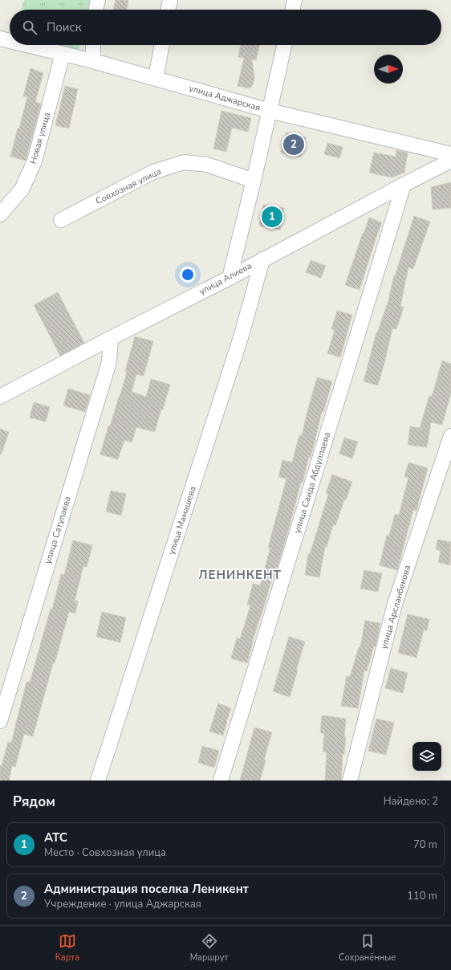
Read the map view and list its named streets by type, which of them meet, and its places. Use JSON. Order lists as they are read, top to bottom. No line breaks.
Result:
{"streets":{"street":["улица Аджарская","Новая улица","Совхозная улица","улица Алиева","улица Саида Абдуллаева","улица Мамашева","улица Сатулаева","улица Арсланбекова"]},"crossings":[["улица Аджарская","Новая улица"],["улица Алиева","улица Саида Абдуллаева"],["улица Алиева","улица Мамашева"],["улица Алиева","улица Сатулаева"]],"districts":["ЛЕНИНКЕНТ"],"north":"right","page":{"search":"Поиск","pins":["2","1"],"heading":["Рядом","Найдено: 2"],"list":[{"mark":"1","name":"АТС","note":"Место · Совхозная улица","value":"70 m"},{"mark":"2","name":"Администрация поселка Леникент","note":"Учреждение · улица Аджарская","value":"110 m"}],"nav":["Карта","Маршрут","Сохранённые"]}}
